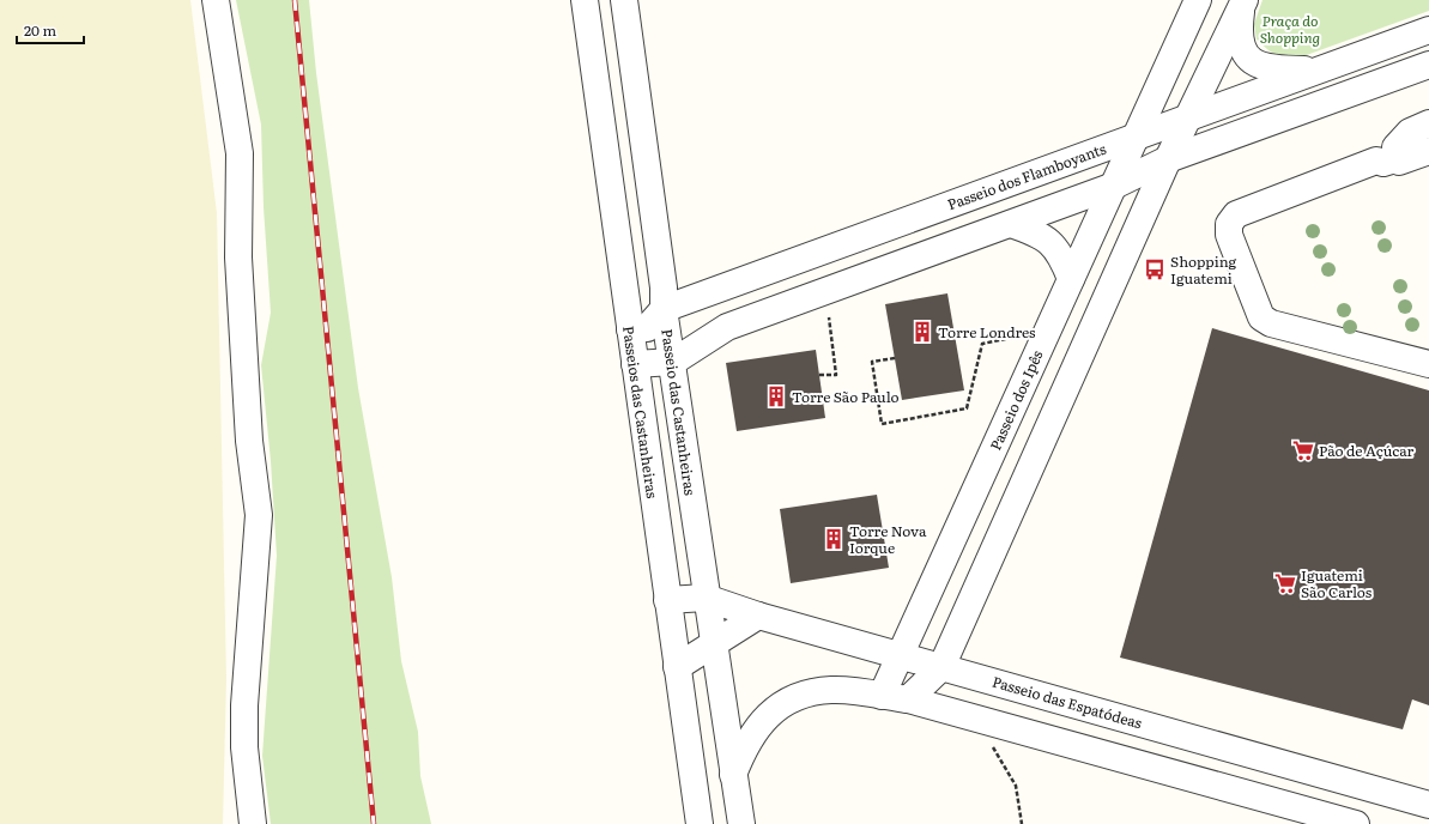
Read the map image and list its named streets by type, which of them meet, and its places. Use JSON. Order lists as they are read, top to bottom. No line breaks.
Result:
{"streets":{"street":["Passeio dos Flamboyants","Passeio dos Ipês","Passeios das Castanheiras","Passeio das Castanheiras","Passeio das Espatódeas"]},"crossings":[["Passeio dos Flamboyants","Passeio dos Ipês"],["Passeio dos Flamboyants","Passeios das Castanheiras"],["Passeio dos Flamboyants","Passeio das Castanheiras"],["Passeio dos Ipês","Passeio das Espatódeas"],["Passeio das Castanheiras","Passeio das Espatódeas"]],"parks":["Praça do Shopping"],"places":{"bus stop":["Shopping Iguatemi"],"building":["Torre Londres","Torre São Paulo","Torre Nova Iorque"],"supermarket":["Pão de Açúcar","Iguatemi São Carlos"]},"scale_bar":"20 m"}
